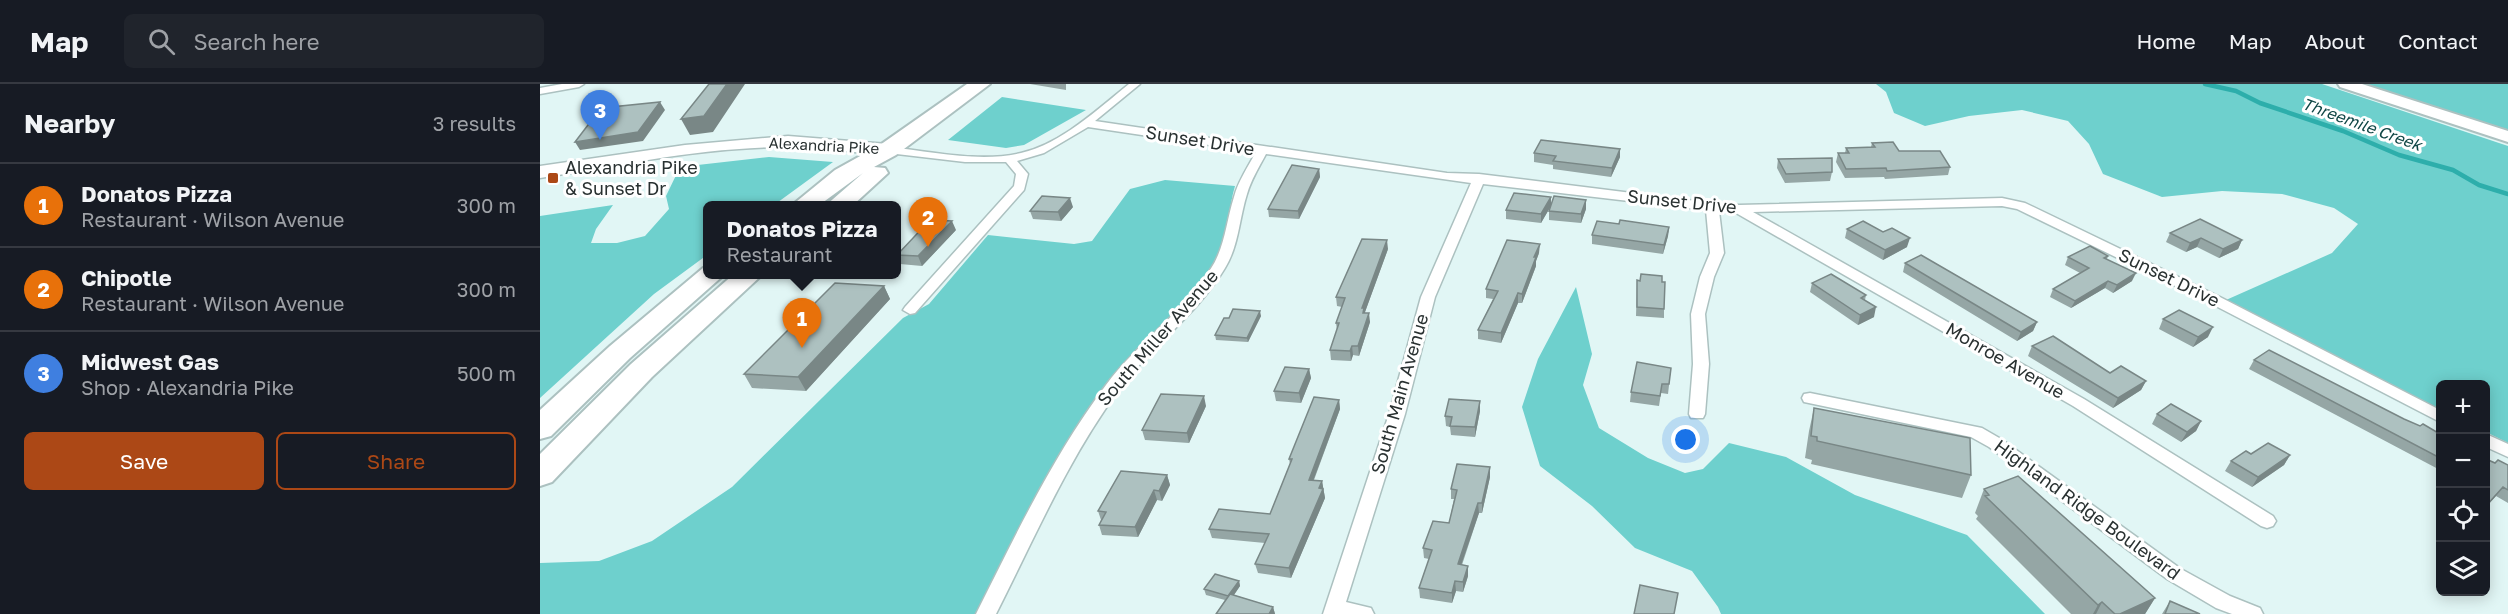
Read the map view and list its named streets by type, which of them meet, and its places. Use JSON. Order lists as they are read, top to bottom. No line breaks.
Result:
{"streets":{"highway":["Alexandria Pike"],"street":["Sunset Drive","South Miller Avenue","Monroe Avenue","South Main Avenue","Highland Ridge Boulevard"]},"crossings":[["Sunset Drive","South Miller Avenue"],["Sunset Drive","Monroe Avenue"],["Sunset Drive","South Main Avenue"]],"water":["Threemile Creek"],"places":{"transit":["Alexandria Pike & Sunset Dr"]},"page":{"header":"Map","search":"Search here","nav":["Home","Map","About","Contact"],"heading":["Nearby","3 results"],"pins":["3","2","1"],"list":[{"mark":"1","name":"Donatos Pizza","note":"Restaurant · Wilson Avenue","value":"300 m"},{"mark":"2","name":"Chipotle","note":"Restaurant · Wilson Avenue","value":"300 m"},{"mark":"3","name":"Midwest Gas","note":"Shop · Alexandria Pike","value":"500 m"}],"popup":["Donatos Pizza","Restaurant"],"map_buttons":["+","−"],"buttons":["Save","Share"]}}
